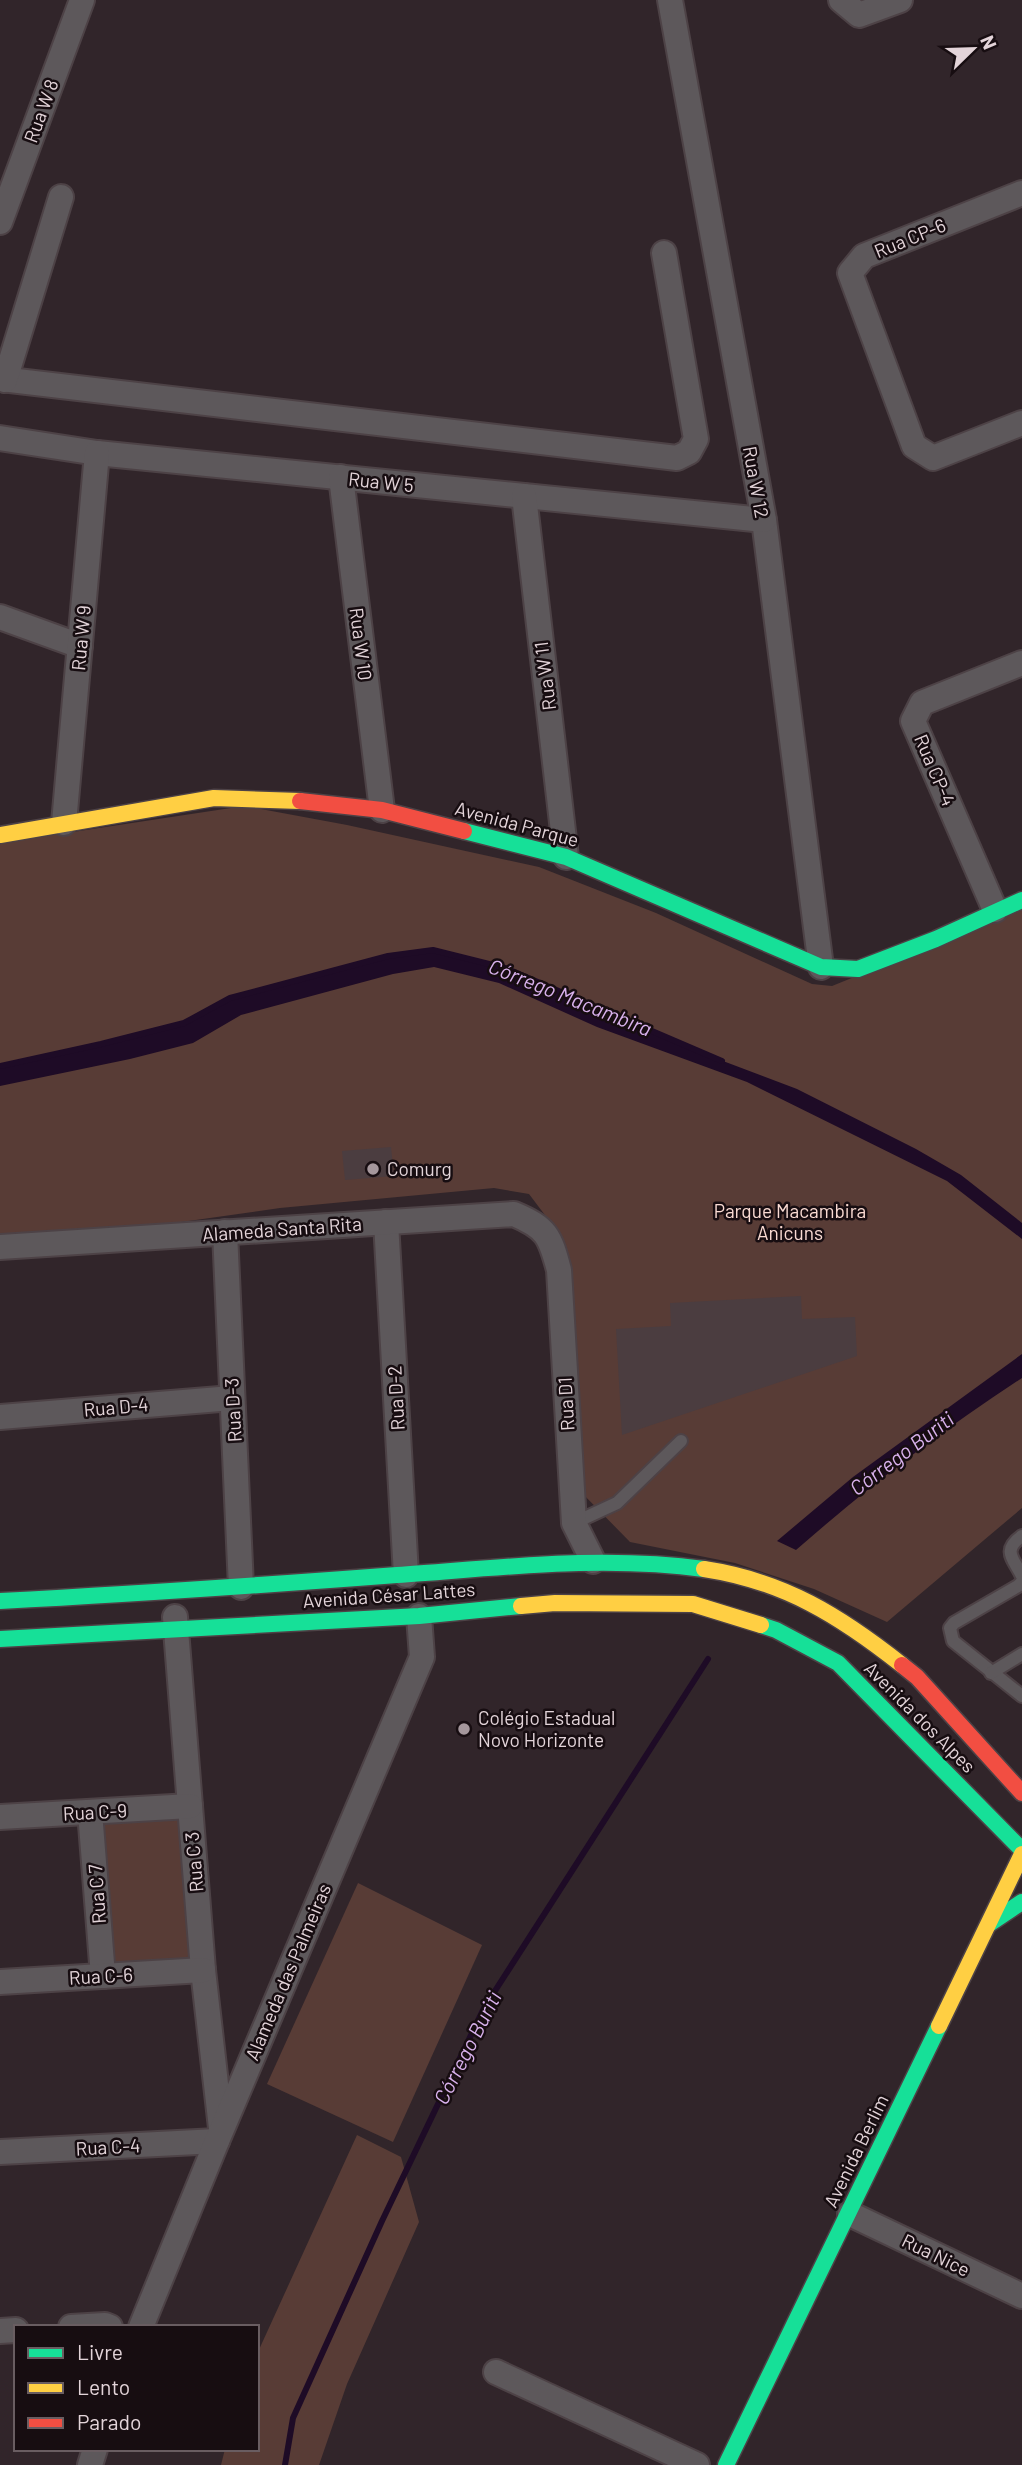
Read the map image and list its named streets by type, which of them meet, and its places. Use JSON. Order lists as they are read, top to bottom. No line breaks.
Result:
{"streets":{"main road":["Avenida Parque","Avenida César Lattes","Avenida dos Alpes","Avenida Berlim"],"street":["Rua W 8","Rua CP-6","Rua W 5","Rua W 12","Rua W 9","Rua W 10","Rua W 11","Rua CP-4","Alameda Santa Rita","Rua D-2","Rua D1","Rua D-4","Rua D-3","Rua C-9","Rua C 3","Rua C 7","Alameda das Palmeiras","Rua C-6","Rua C-4","Rua Nice"]},"crossings":[["Rua W 5","Rua W 12"],["Rua W 5","Rua W 9"],["Rua W 5","Rua W 10"],["Rua W 5","Rua W 11"],["Rua W 12","Avenida Parque"],["Rua W 9","Avenida Parque"],["Rua W 10","Avenida Parque"],["Rua W 11","Avenida Parque"],["Rua CP-4","Avenida Parque"],["Alameda Santa Rita","Rua D-2"],["Alameda Santa Rita","Rua D1"],["Alameda Santa Rita","Rua D-3"],["Rua D-2","Avenida César Lattes"],["Rua D1","Avenida César Lattes"],["Rua D-4","Rua D-3"],["Rua D-3","Avenida César Lattes"],["Avenida César Lattes","Avenida dos Alpes"],["Avenida César Lattes","Rua C 3"],["Avenida César Lattes","Alameda das Palmeiras"],["Avenida dos Alpes","Avenida Berlim"],["Rua C-9","Rua C 3"],["Rua C-9","Rua C 7"],["Rua C 3","Alameda das Palmeiras"],["Rua C 3","Rua C-6"],["Rua C 3","Rua C-4"],["Rua C 7","Rua C-6"],["Alameda das Palmeiras","Rua C-4"],["Avenida Berlim","Rua Nice"]],"water":["Córrego Macambira","Córrego Buriti"],"parks":["Parque Macambira Anicuns"],"places":["Comurg","Colégio Estadual Novo Horizonte"],"legend":["Livre","Lento","Parado"],"north":"top right"}
